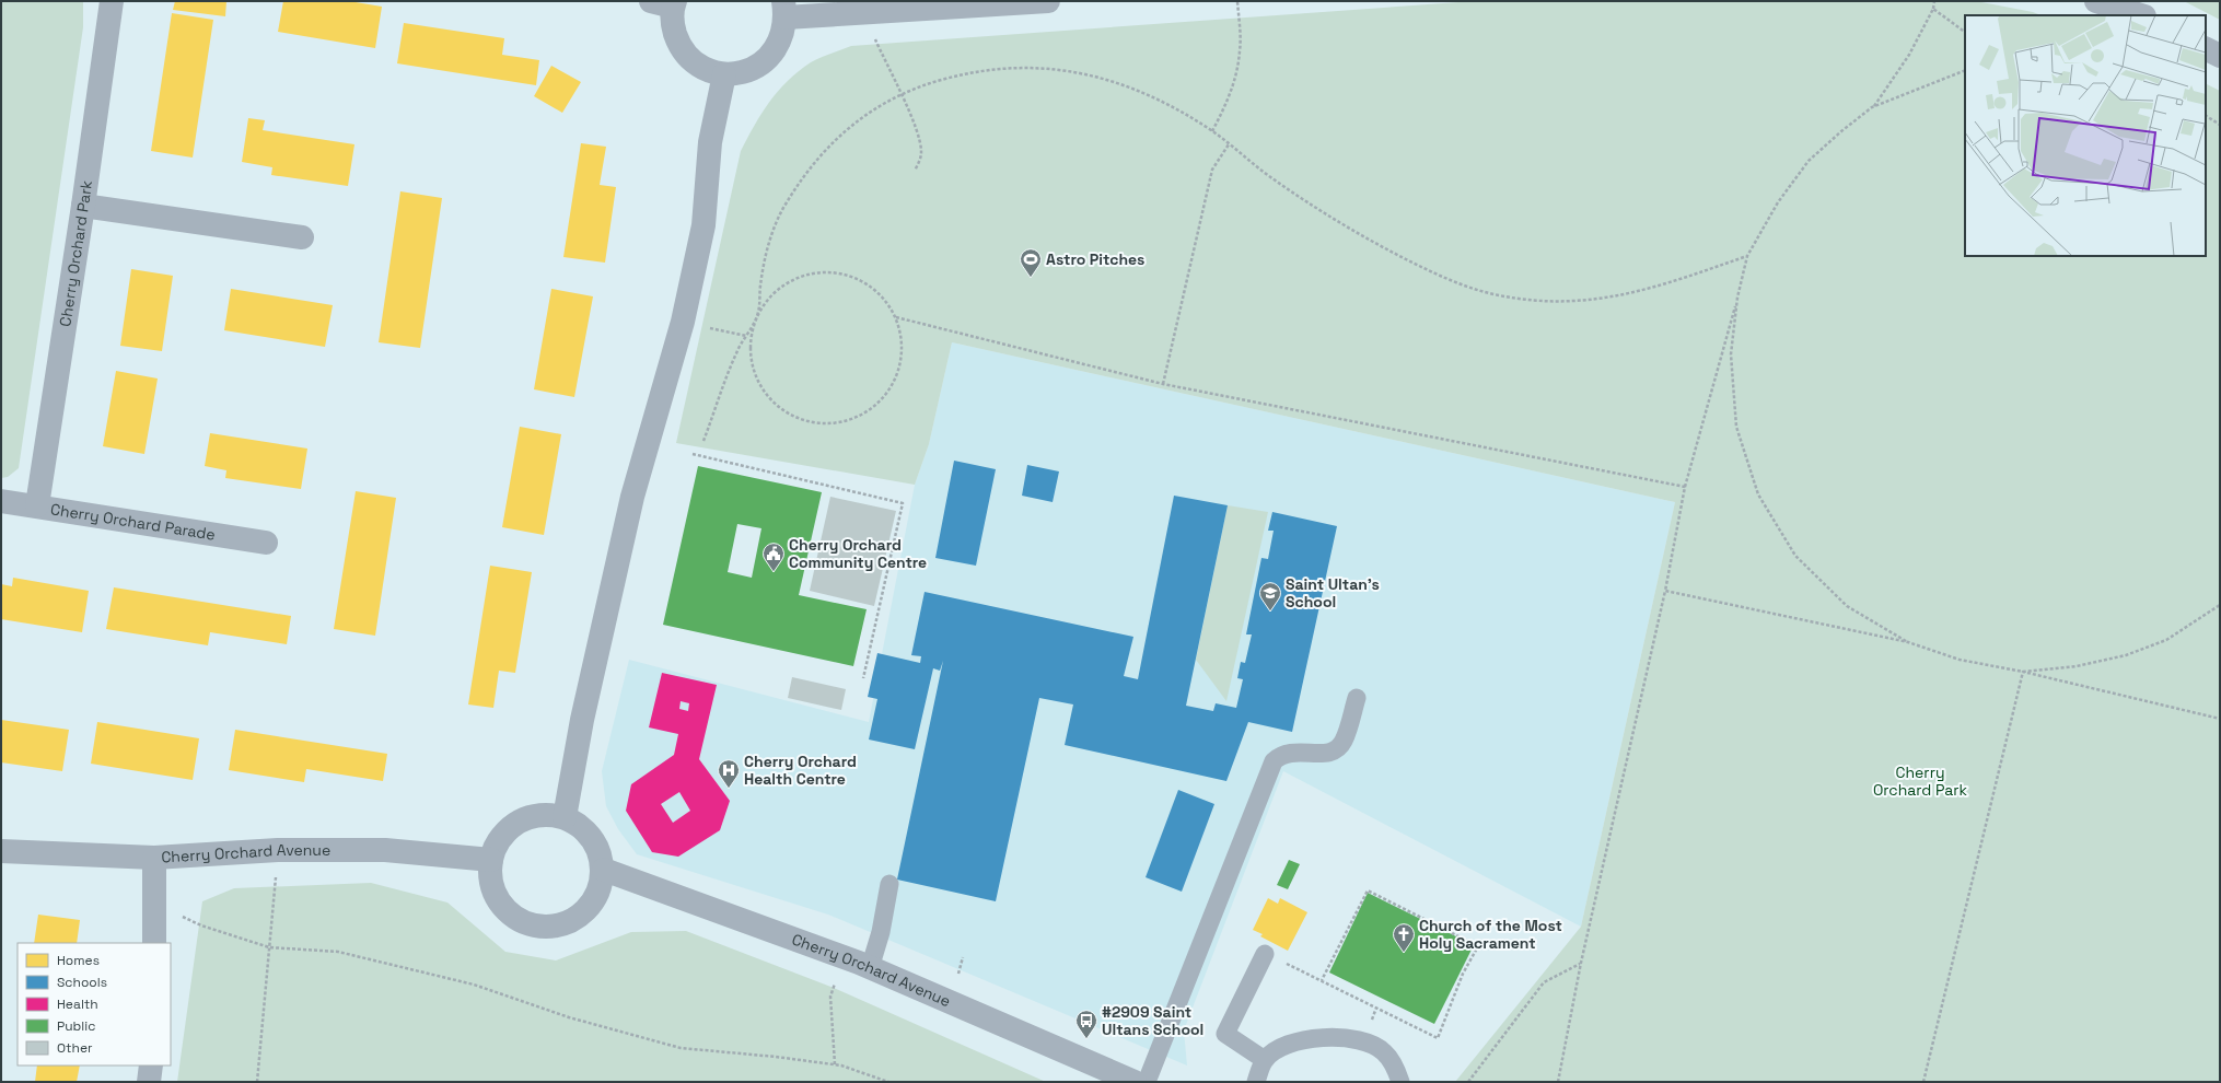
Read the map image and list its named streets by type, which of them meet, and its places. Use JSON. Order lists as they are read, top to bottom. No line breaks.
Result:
{"streets":{"street":["Cherry Orchard Park","Cherry Orchard Parade","Cherry Orchard Avenue"]},"crossings":[["Cherry Orchard Park","Cherry Orchard Parade"]],"parks":["Cherry Orchard Park"],"places":{"sports":["Astro Pitches"],"public building":["Cherry Orchard Community Centre"],"school or university":["Saint Ultan’s School"],"hospital":["Cherry Orchard Health Centre"],"church":["Church of the Most Holy Sacrament"],"bus stop":["#2909 Saint Ultans School"]},"legend":["Homes","Schools","Health","Public","Other"]}
